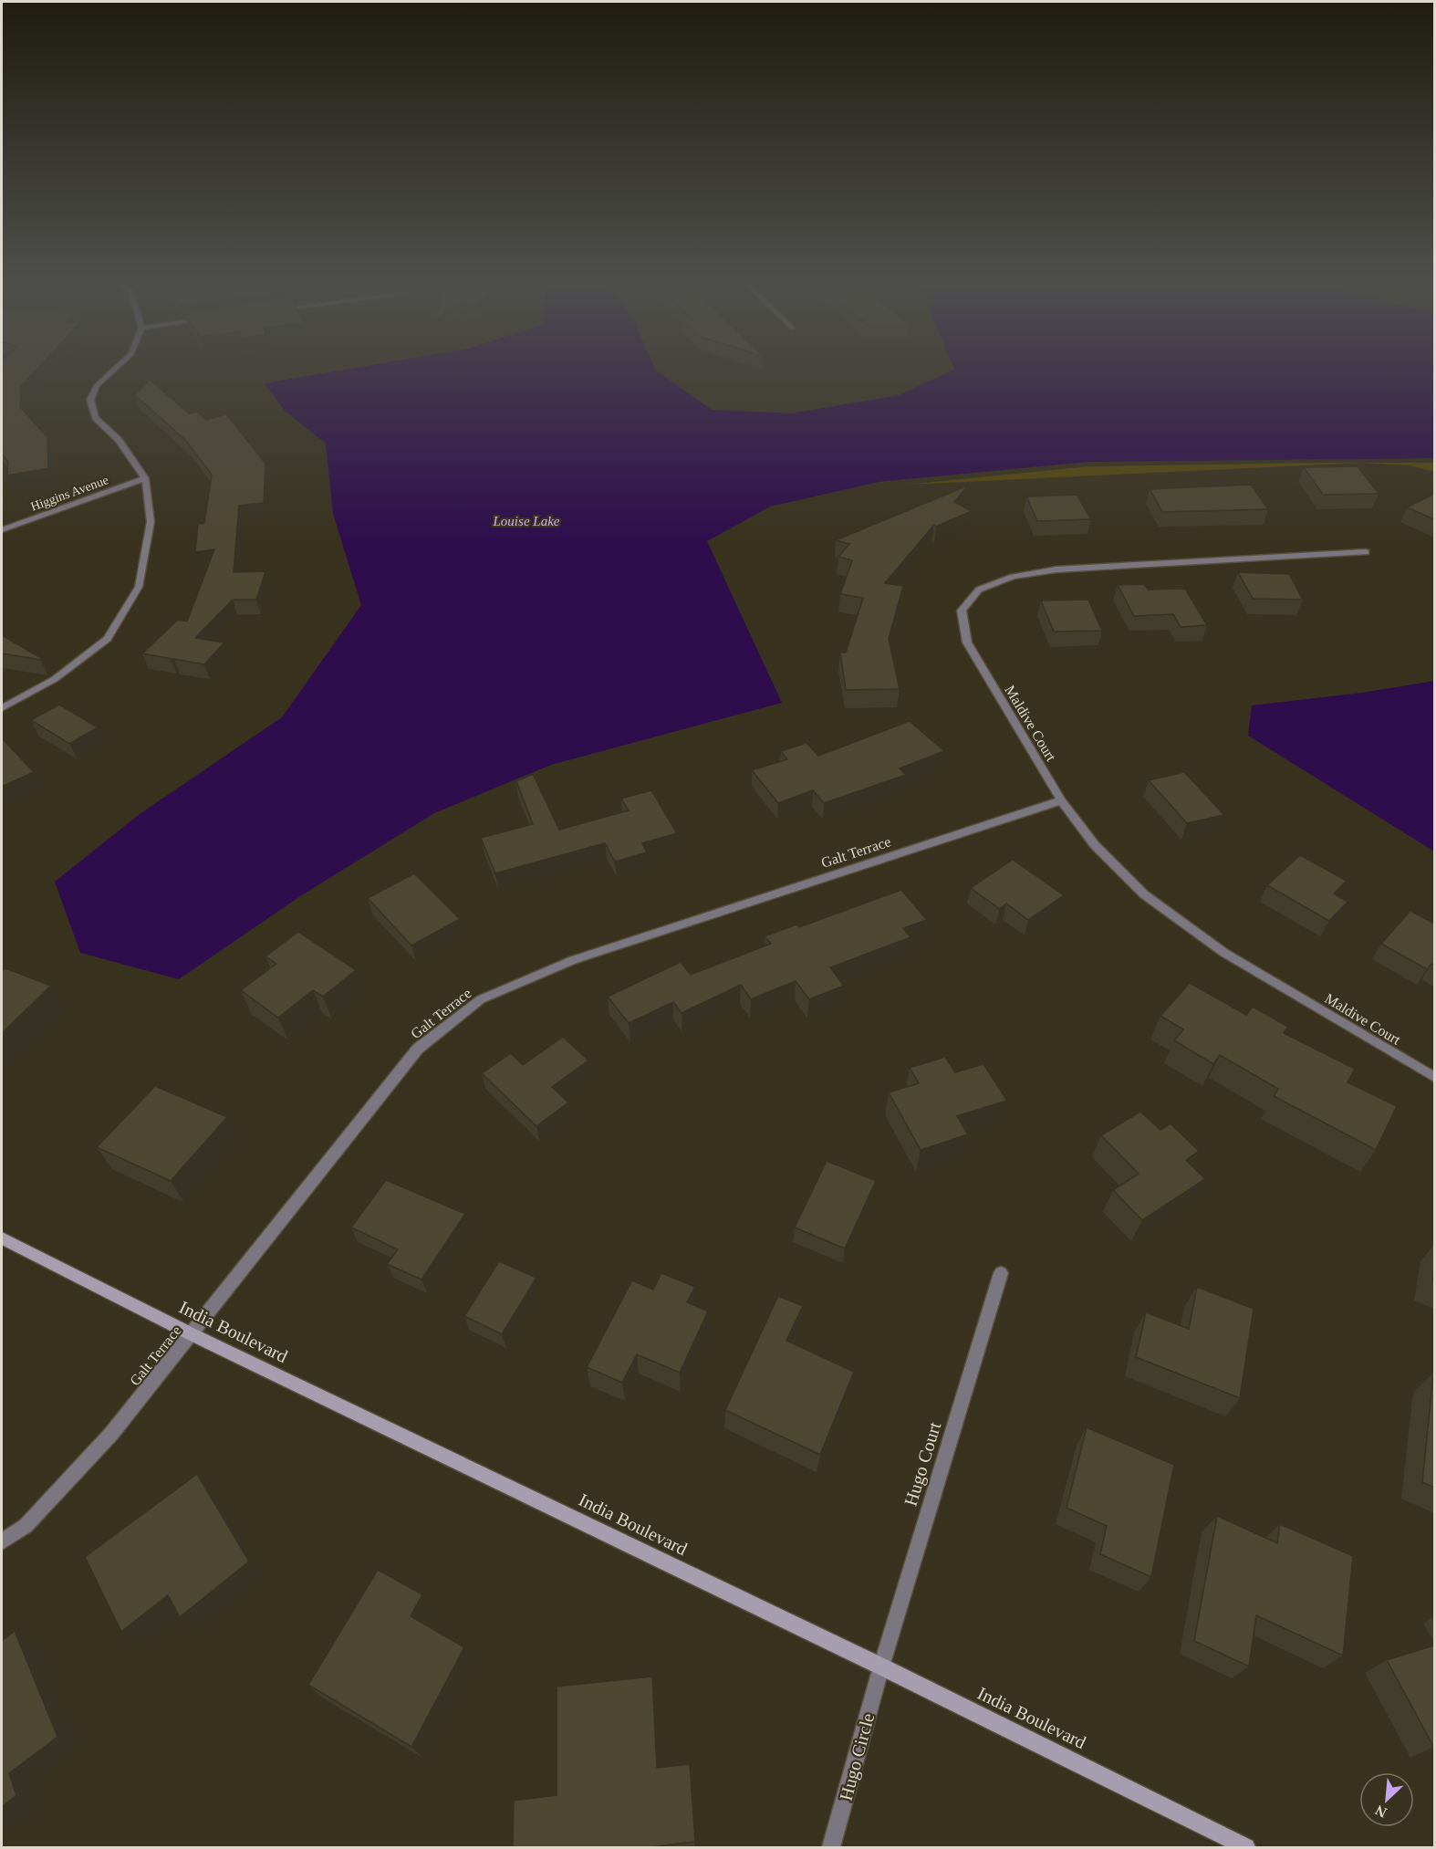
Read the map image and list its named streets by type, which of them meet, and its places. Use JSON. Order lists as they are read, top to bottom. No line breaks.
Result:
{"streets":{"street":["Higgins Avenue","Maldive Court","Galt Terrace","India Boulevard","Hugo Court","Hugo Circle"]},"crossings":[["Maldive Court","Galt Terrace"],["Galt Terrace","India Boulevard"],["India Boulevard","Hugo Court"],["India Boulevard","Hugo Circle"],["Hugo Court","Hugo Circle"]],"water":["Louise Lake"],"north":"bottom left"}
